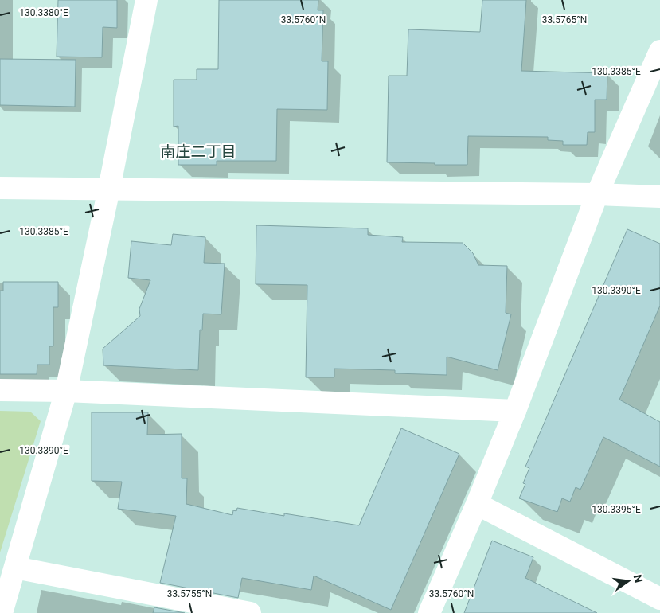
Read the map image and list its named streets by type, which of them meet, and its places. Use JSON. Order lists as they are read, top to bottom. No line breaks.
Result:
{"districts":["南庄二丁目"],"north":"right","coordinates":["130.3380°E","33.5760°N","33.5765°N","130.3385°E","130.3390°E","130.3395°E","33.5755°N"]}
